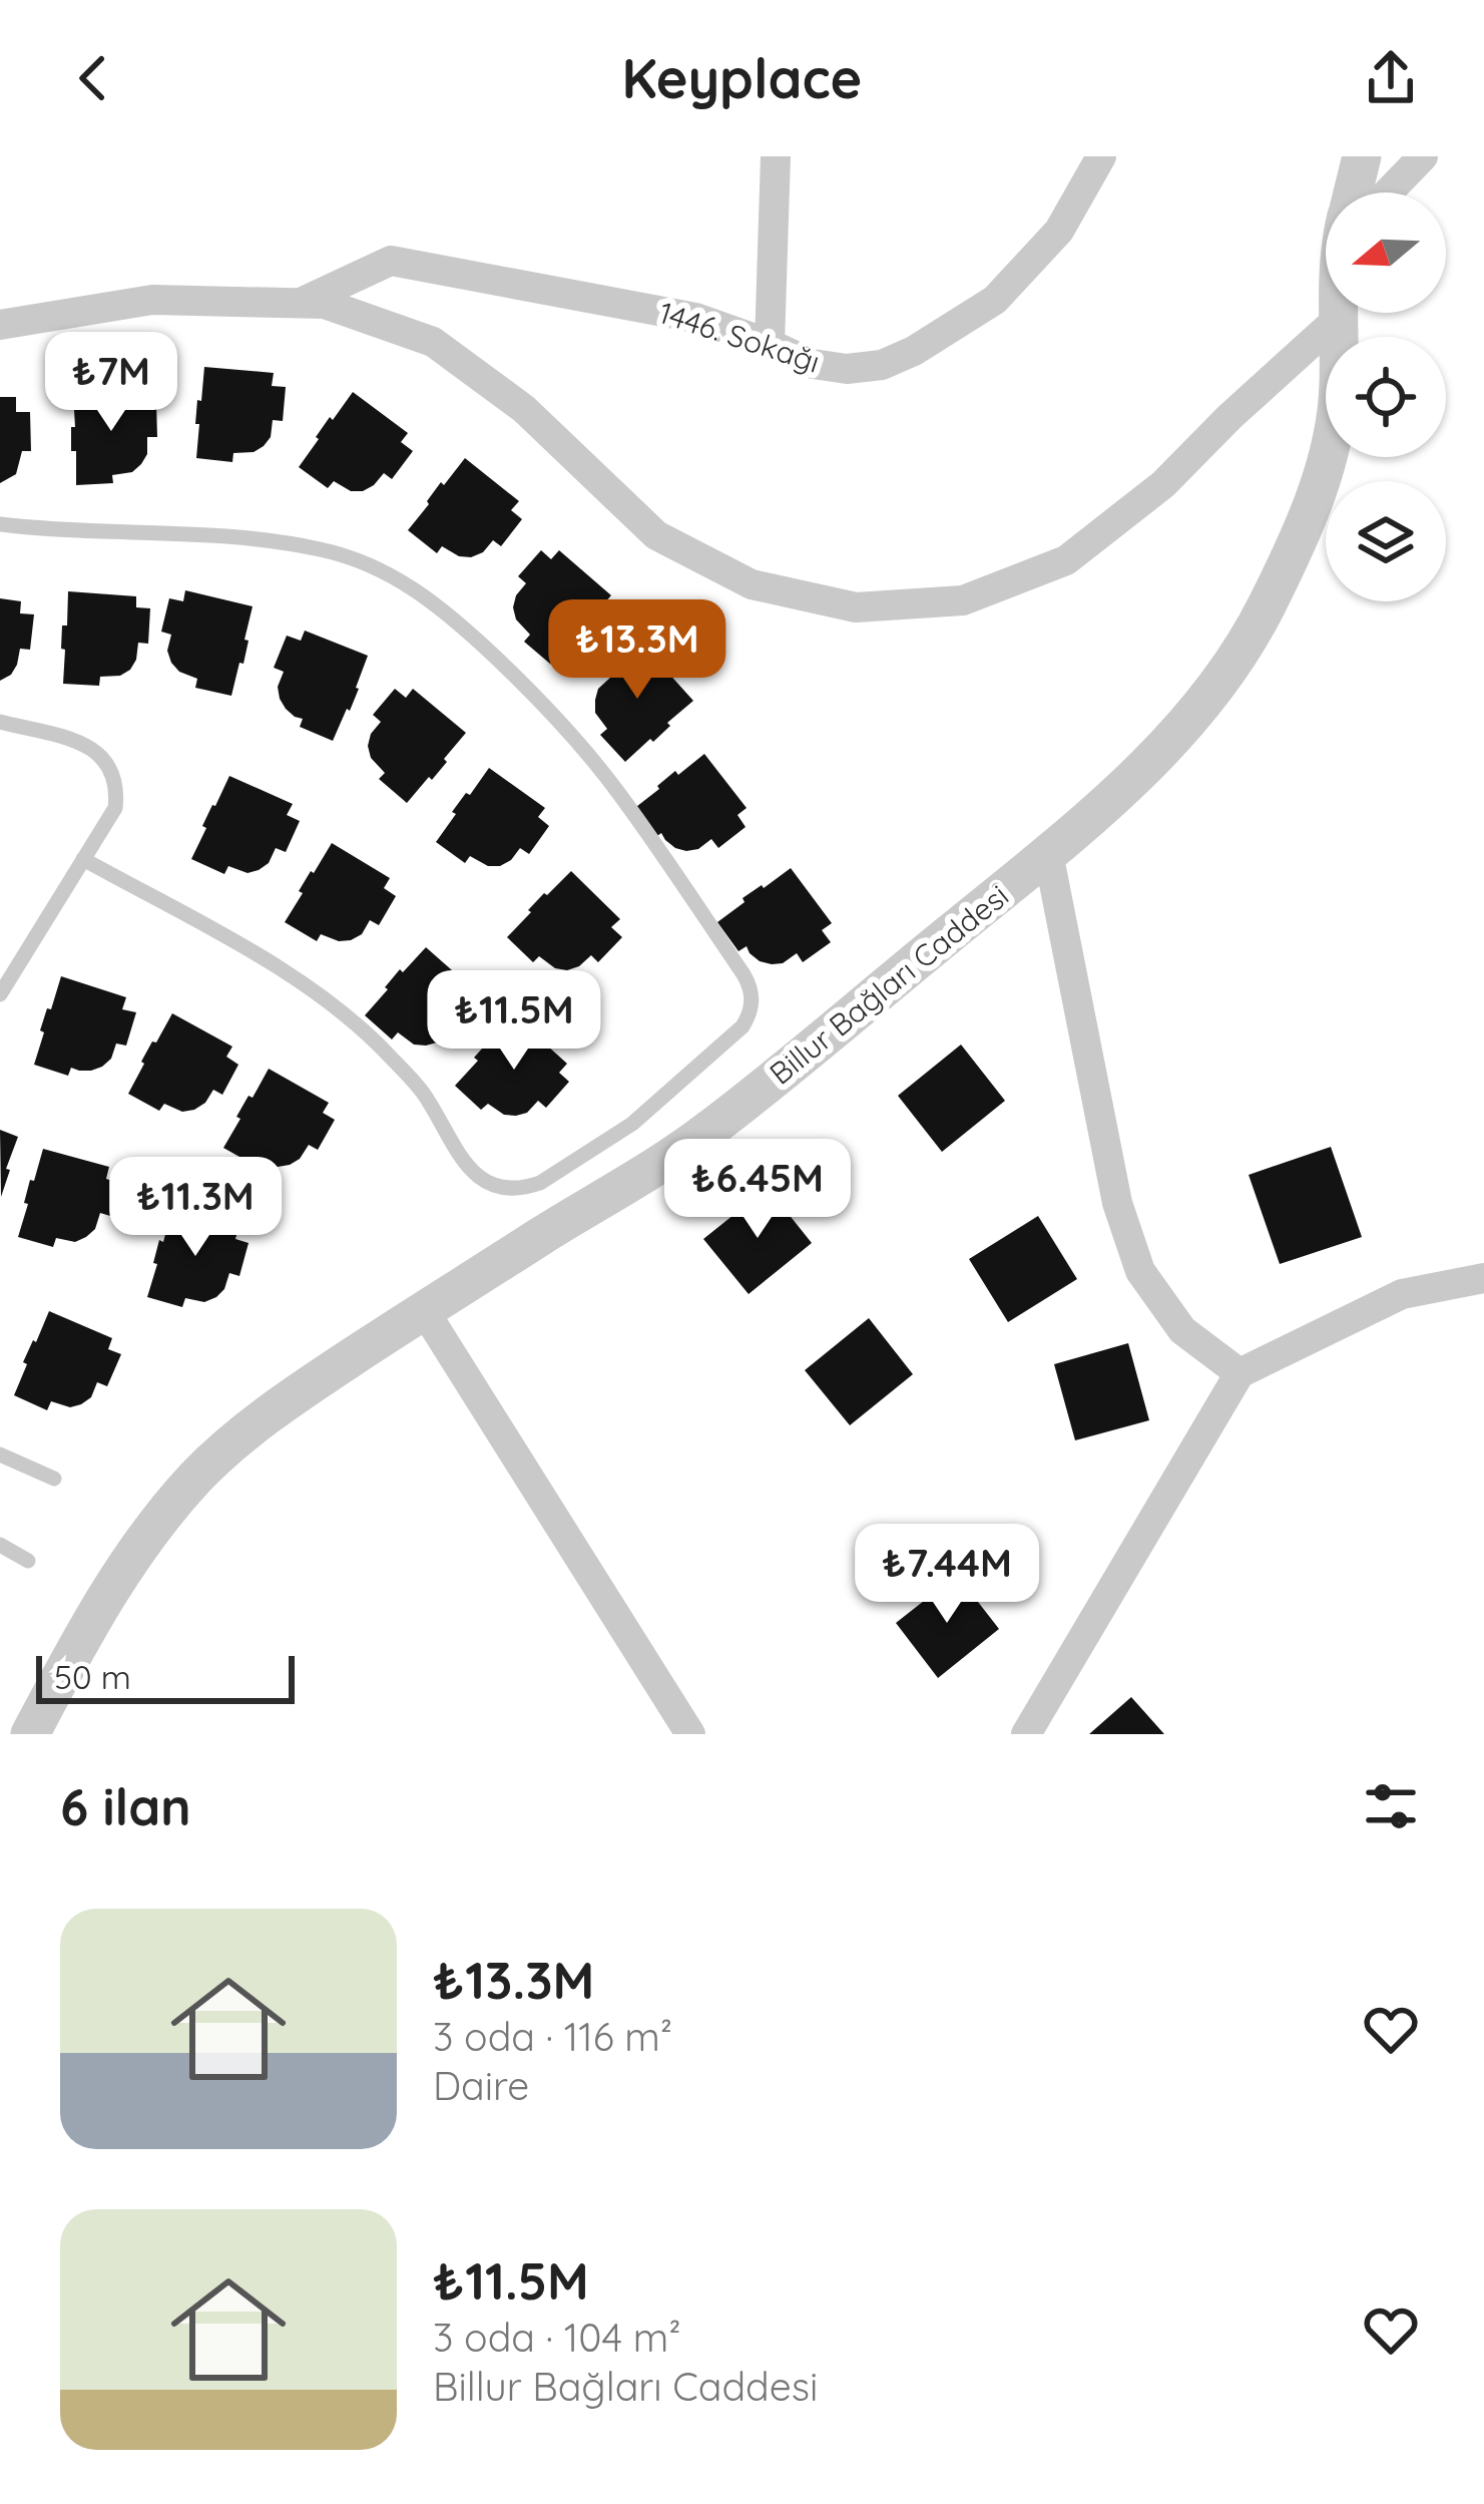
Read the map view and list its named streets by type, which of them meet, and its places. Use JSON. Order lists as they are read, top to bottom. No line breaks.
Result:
{"streets":{"street":["1446. Sokağı","Billur Bağları Caddesi"]},"scale_bar":"50 m","north":"left","page":{"header":"Keyplace","price":["₺7M","₺13.3M","₺11.5M","₺6.45M","₺11.3M","₺7.44M"],"scale":"50 m","heading":"6 ilan","list":[{"name":"₺13.3M","note":"3 oda · 116 m² · Daire"},{"name":"₺11.5M","note":"3 oda · 104 m² · Billur Bağları Caddesi"}]}}
